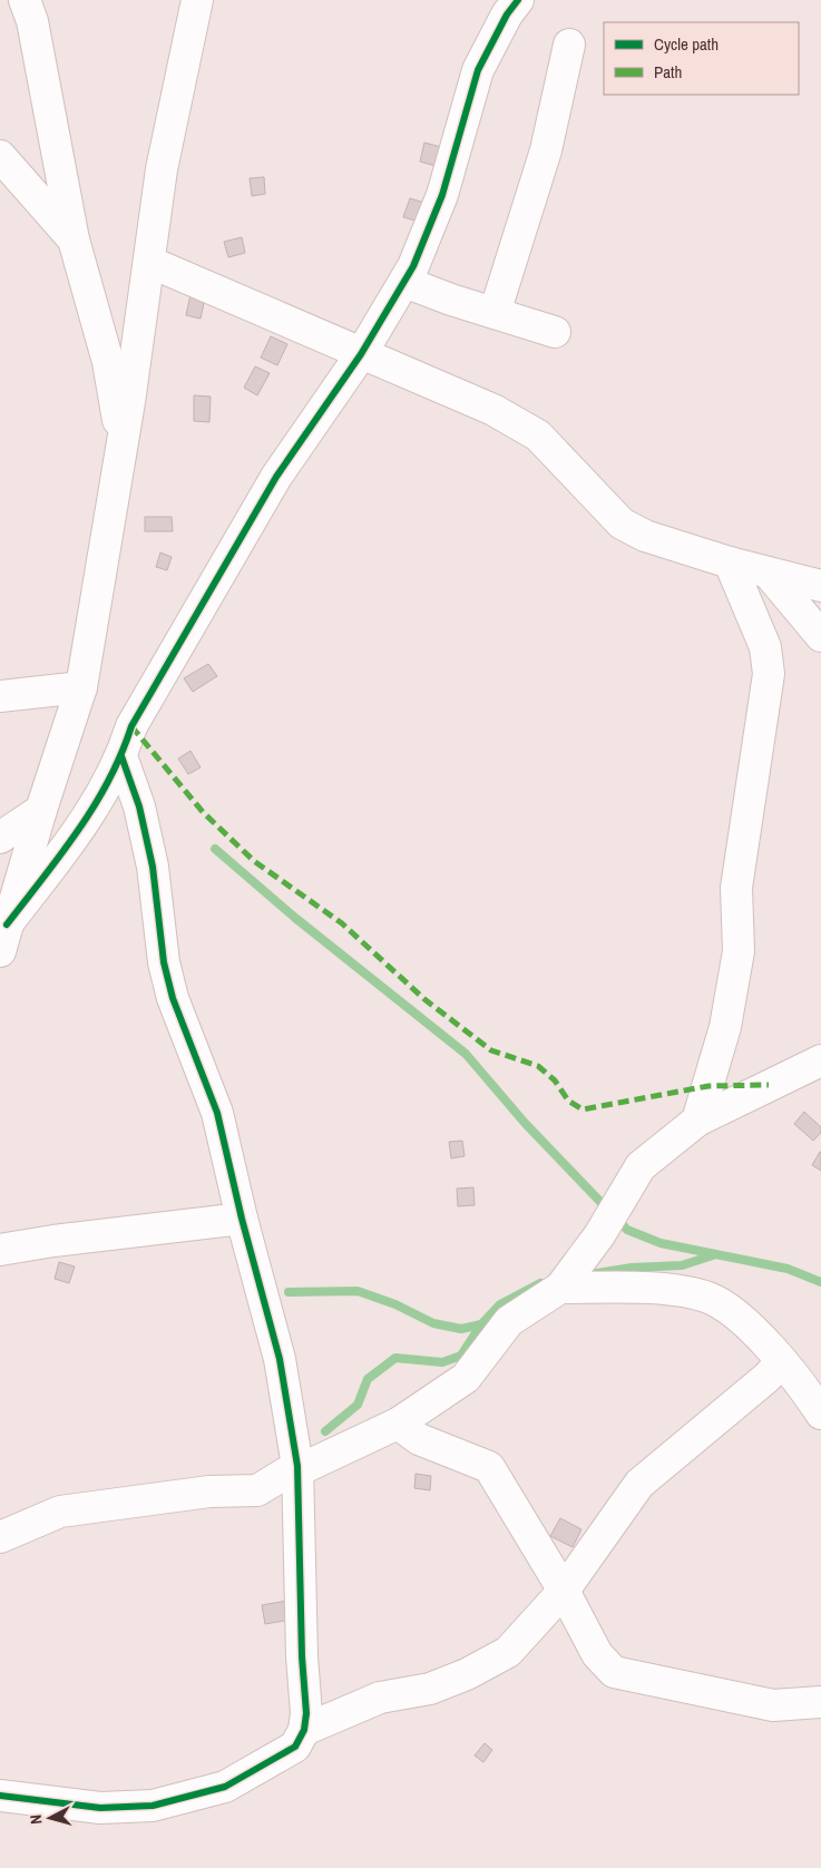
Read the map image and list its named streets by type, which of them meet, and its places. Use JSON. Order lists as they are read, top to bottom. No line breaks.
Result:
{"legend":["Cycle path","Path"],"north":"left"}
